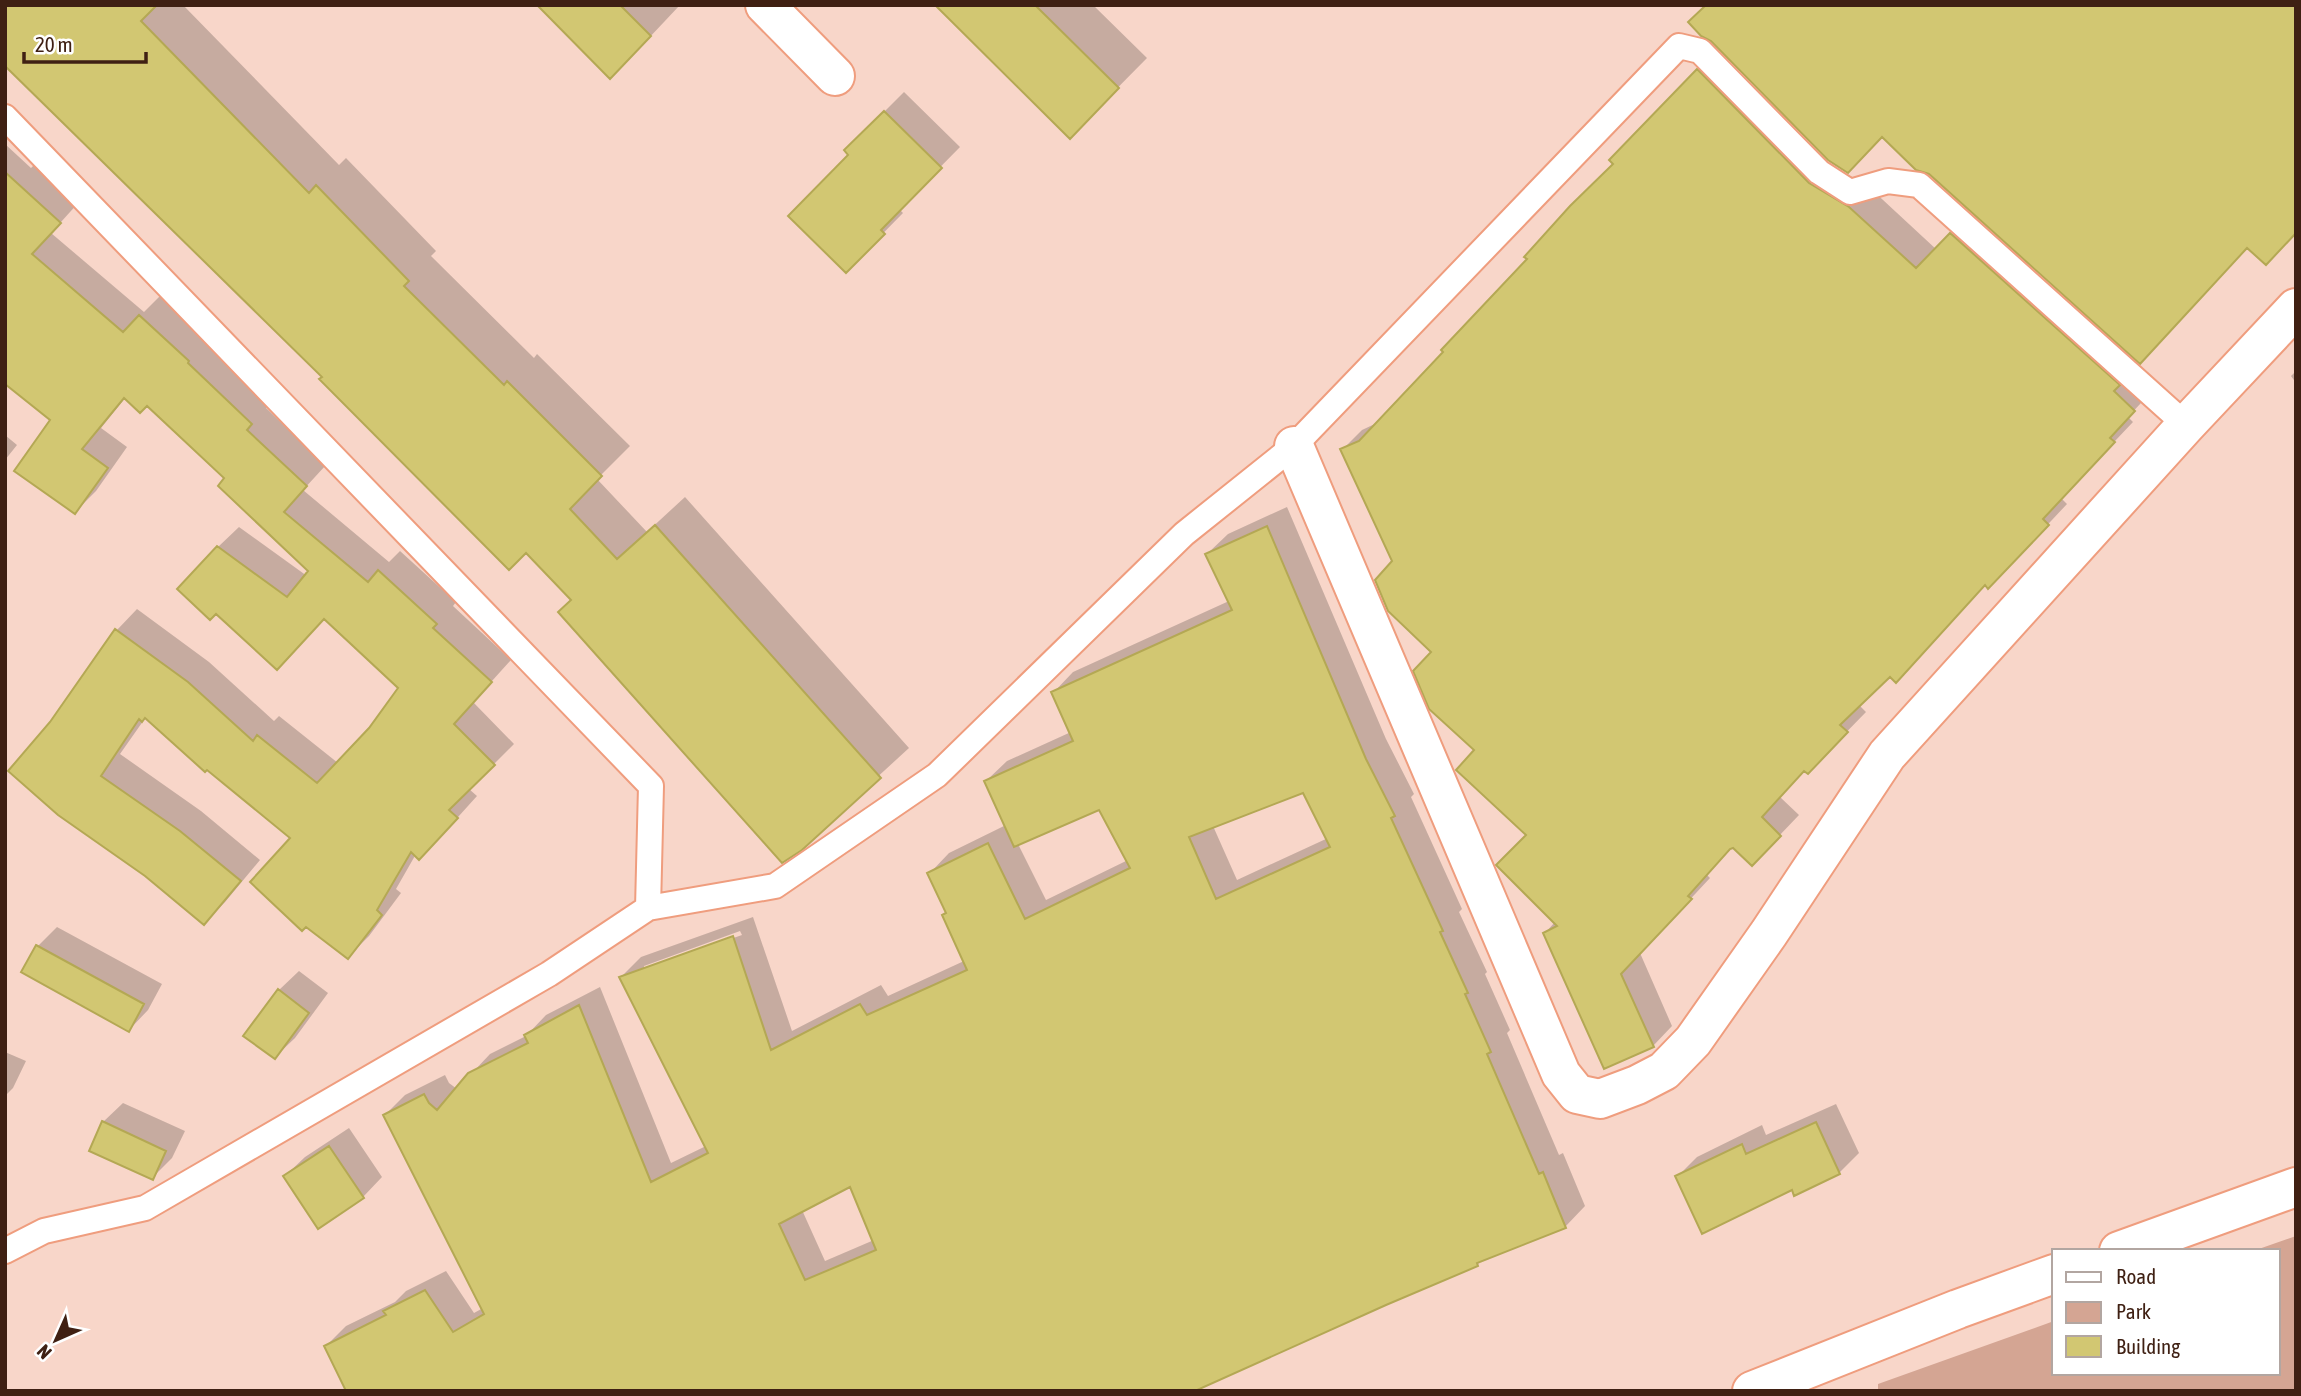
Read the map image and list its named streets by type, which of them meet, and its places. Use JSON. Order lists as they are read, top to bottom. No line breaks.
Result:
{"legend":["Road","Park","Building"],"scale_bar":"20 m","north":"bottom left"}
